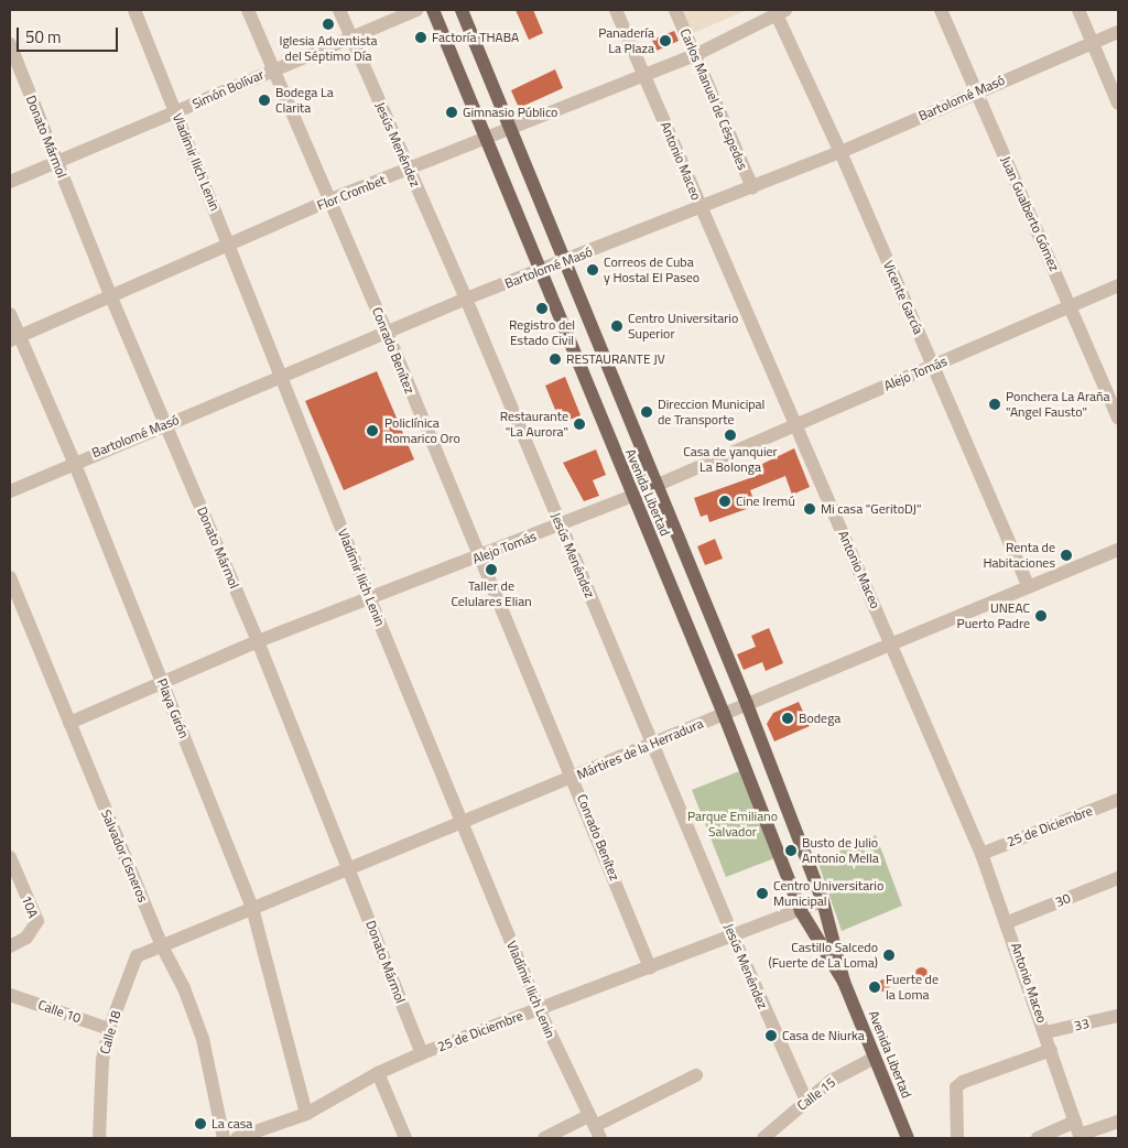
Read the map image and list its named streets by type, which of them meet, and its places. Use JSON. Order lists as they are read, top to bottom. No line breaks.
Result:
{"streets":{"main road":["Avenida Libertad"],"street":["Simón Bolívar","Bartolomé Masó","Carlos Manuel de Céspedes","Donato Mármol","Jesús Menéndez","Antonio Maceo","Vladímir Ilich Lenin","Flor Crombet","Juan Gualberto Gómez","Vicente García","Conrado Benítez","Alejo Tomás","Playa Girón","Mártires de la Herradura","25 de Diciembre","Salvador Cisneros","30","10A","Calle 10","33","Calle 18","Calle 15"]},"crossings":[["Simón Bolívar","Donato Mármol"],["Simón Bolívar","Jesús Menéndez"],["Simón Bolívar","Vladímir Ilich Lenin"],["Simón Bolívar","Conrado Benítez"],["Bartolomé Masó","Carlos Manuel de Céspedes"],["Bartolomé Masó","Donato Mármol"],["Bartolomé Masó","Jesús Menéndez"],["Bartolomé Masó","Antonio Maceo"],["Bartolomé Masó","Vladímir Ilich Lenin"],["Bartolomé Masó","Juan Gualberto Gómez"],["Bartolomé Masó","Vicente García"],["Bartolomé Masó","Conrado Benítez"],["Bartolomé Masó","Avenida Libertad"],["Bartolomé Masó","Playa Girón"],["Carlos Manuel de Céspedes","Flor Crombet"],["Donato Mármol","Flor Crombet"],["Donato Mármol","Alejo Tomás"],["Donato Mármol","Mártires de la Herradura"],["Donato Mármol","25 de Diciembre"],["Jesús Menéndez","Flor Crombet"],["Jesús Menéndez","Alejo Tomás"],["Jesús Menéndez","Mártires de la Herradura"],["Jesús Menéndez","25 de Diciembre"],["Jesús Menéndez","Calle 15"],["Antonio Maceo","Flor Crombet"],["Antonio Maceo","Alejo Tomás"],["Antonio Maceo","Mártires de la Herradura"],["Antonio Maceo","25 de Diciembre"],["Antonio Maceo","30"],["Antonio Maceo","33"],["Vladímir Ilich Lenin","Flor Crombet"],["Vladímir Ilich Lenin","Alejo Tomás"],["Vladímir Ilich Lenin","Mártires de la Herradura"],["Vladímir Ilich Lenin","25 de Diciembre"],["Flor Crombet","Vicente García"],["Flor Crombet","Conrado Benítez"],["Flor Crombet","Avenida Libertad"],["Flor Crombet","Playa Girón"],["Juan Gualberto Gómez","Alejo Tomás"],["Vicente García","Alejo Tomás"],["Vicente García","Mártires de la Herradura"],["Conrado Benítez","Alejo Tomás"],["Conrado Benítez","Mártires de la Herradura"],["Conrado Benítez","25 de Diciembre"],["Alejo Tomás","Avenida Libertad"],["Alejo Tomás","Playa Girón"],["Alejo Tomás","Salvador Cisneros"],["Avenida Libertad","Mártires de la Herradura"],["Avenida Libertad","25 de Diciembre"],["Avenida Libertad","Calle 15"],["Playa Girón","Mártires de la Herradura"],["Playa Girón","25 de Diciembre"],["Mártires de la Herradura","Salvador Cisneros"],["Mártires de la Herradura","Calle 18"],["Salvador Cisneros","Calle 18"],["Calle 10","Calle 18"]],"parks":["Parque Emiliano Salvador"],"places":["Iglesia Adventista del Séptimo Día","Factoría THABA","Panadería La Plaza","Bodega La Clarita","Gimnasio Público","Correos de Cuba y Hostal El Paseo","Registro del Estado Civil","Centro Universitario Superior","RESTAURANTE JV","Ponchera La Araña \"Angel Fausto\"","Direccion Municipal de Transporte","Restaurante \"La Aurora\"","Policlínica Romarico Oro","Casa de yanquier La Bolonga","Cine Iremú","Mi casa \"GeritoDJ\"","Renta de Habitaciones","Taller de Celulares Elian","UNEAC Puerto Padre","Bodega","Busto de Julio Antonio Mella","Centro Universitario Municipal","Castillo Salcedo (Fuerte de La Loma)","Fuerte de la Loma","Casa de Niurka","La casa"],"scale_bar":"50 m"}
